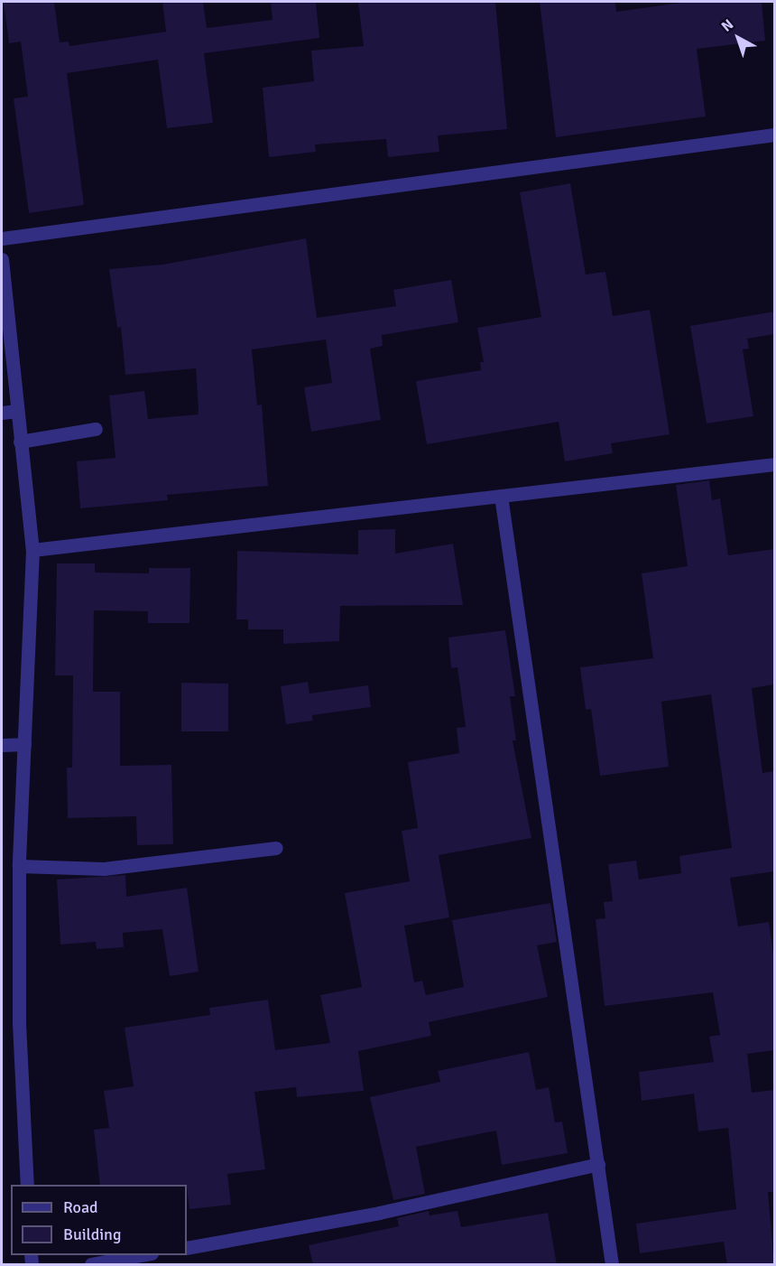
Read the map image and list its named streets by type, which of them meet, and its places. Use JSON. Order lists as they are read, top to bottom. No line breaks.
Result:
{"legend":["Road","Building"],"north":"top left"}
